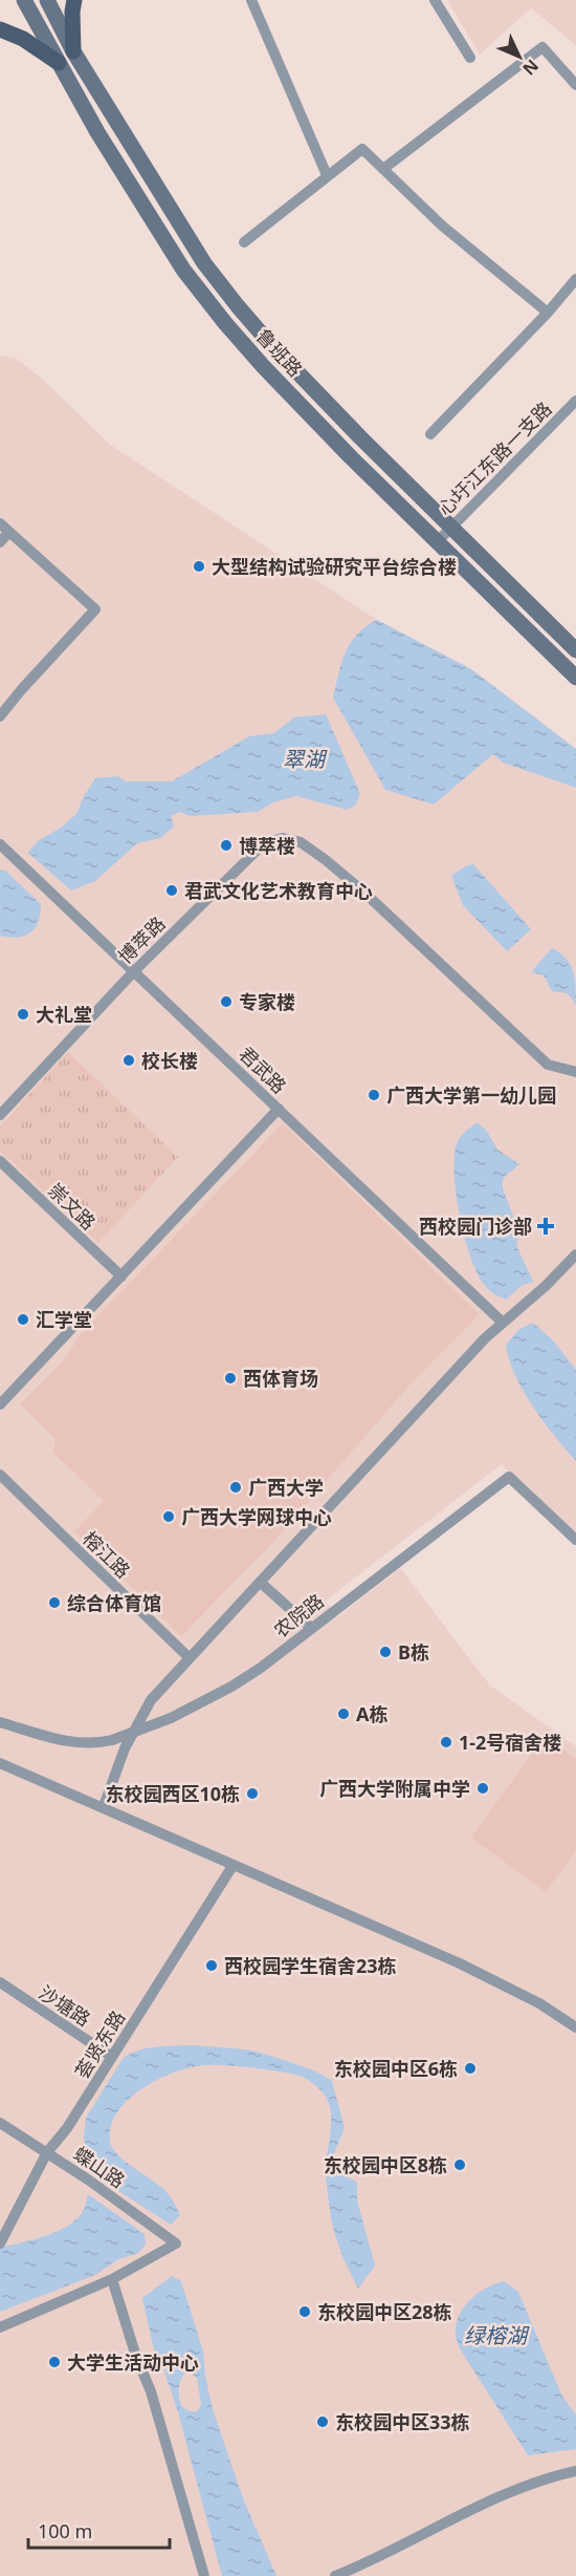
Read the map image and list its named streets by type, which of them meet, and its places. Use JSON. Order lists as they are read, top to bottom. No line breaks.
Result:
{"streets":{"main road":["鲁班路"],"street":["心圩江东路一支路","博萃路","君武路","崇文路","榕江路","农院路","沙塘路","荟贤东路","蝶山路"]},"crossings":[["鲁班路","心圩江东路一支路"],["博萃路","君武路"],["沙塘路","荟贤东路"],["荟贤东路","蝶山路"]],"water":["翠湖","绿榕湖"],"places":{"other":["大型结构试验研究平台综合楼","博萃楼","君武文化艺术教育中心","专家楼","大礼堂","校长楼","广西大学第一幼儿园","汇学堂","西体育场","广西大学","广西大学网球中心","综合体育馆","B栋","A栋","1-2号宿舍楼","广西大学附属中学","东校园西区10栋","西校园学生宿舍23栋","东校园中区6栋","东校园中区8栋","东校园中区28栋","大学生活动中心","东校园中区33栋"],"health":["西校园门诊部"]},"scale_bar":"100 m","north":"bottom right"}
